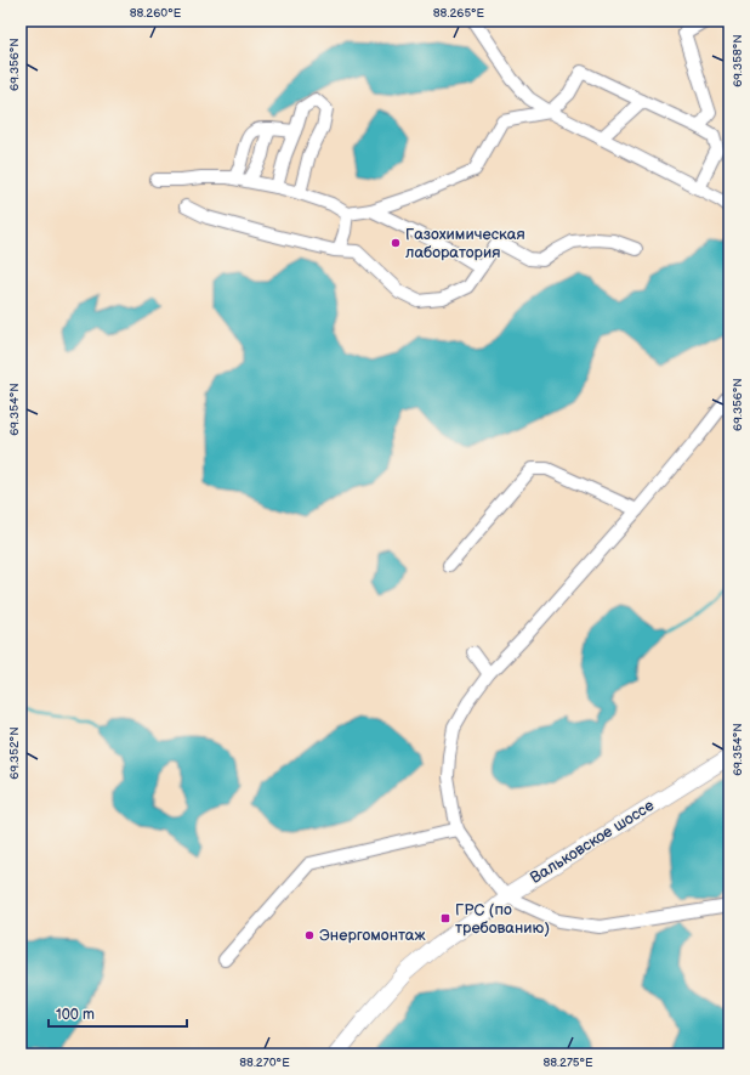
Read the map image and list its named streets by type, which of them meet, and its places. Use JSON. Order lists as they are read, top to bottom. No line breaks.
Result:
{"streets":{"main road":["Вальковское шоссе"]},"places":{"other":["Газохимическая лаборатория","Энергомонтаж"],"transit":["ГРС (по требованию)"]},"scale_bar":"100 m","coordinates":["88.260°E","88.265°E","69.358°N","69.356°N","69.354°N","69.352°N","88.270°E","88.275°E"]}
